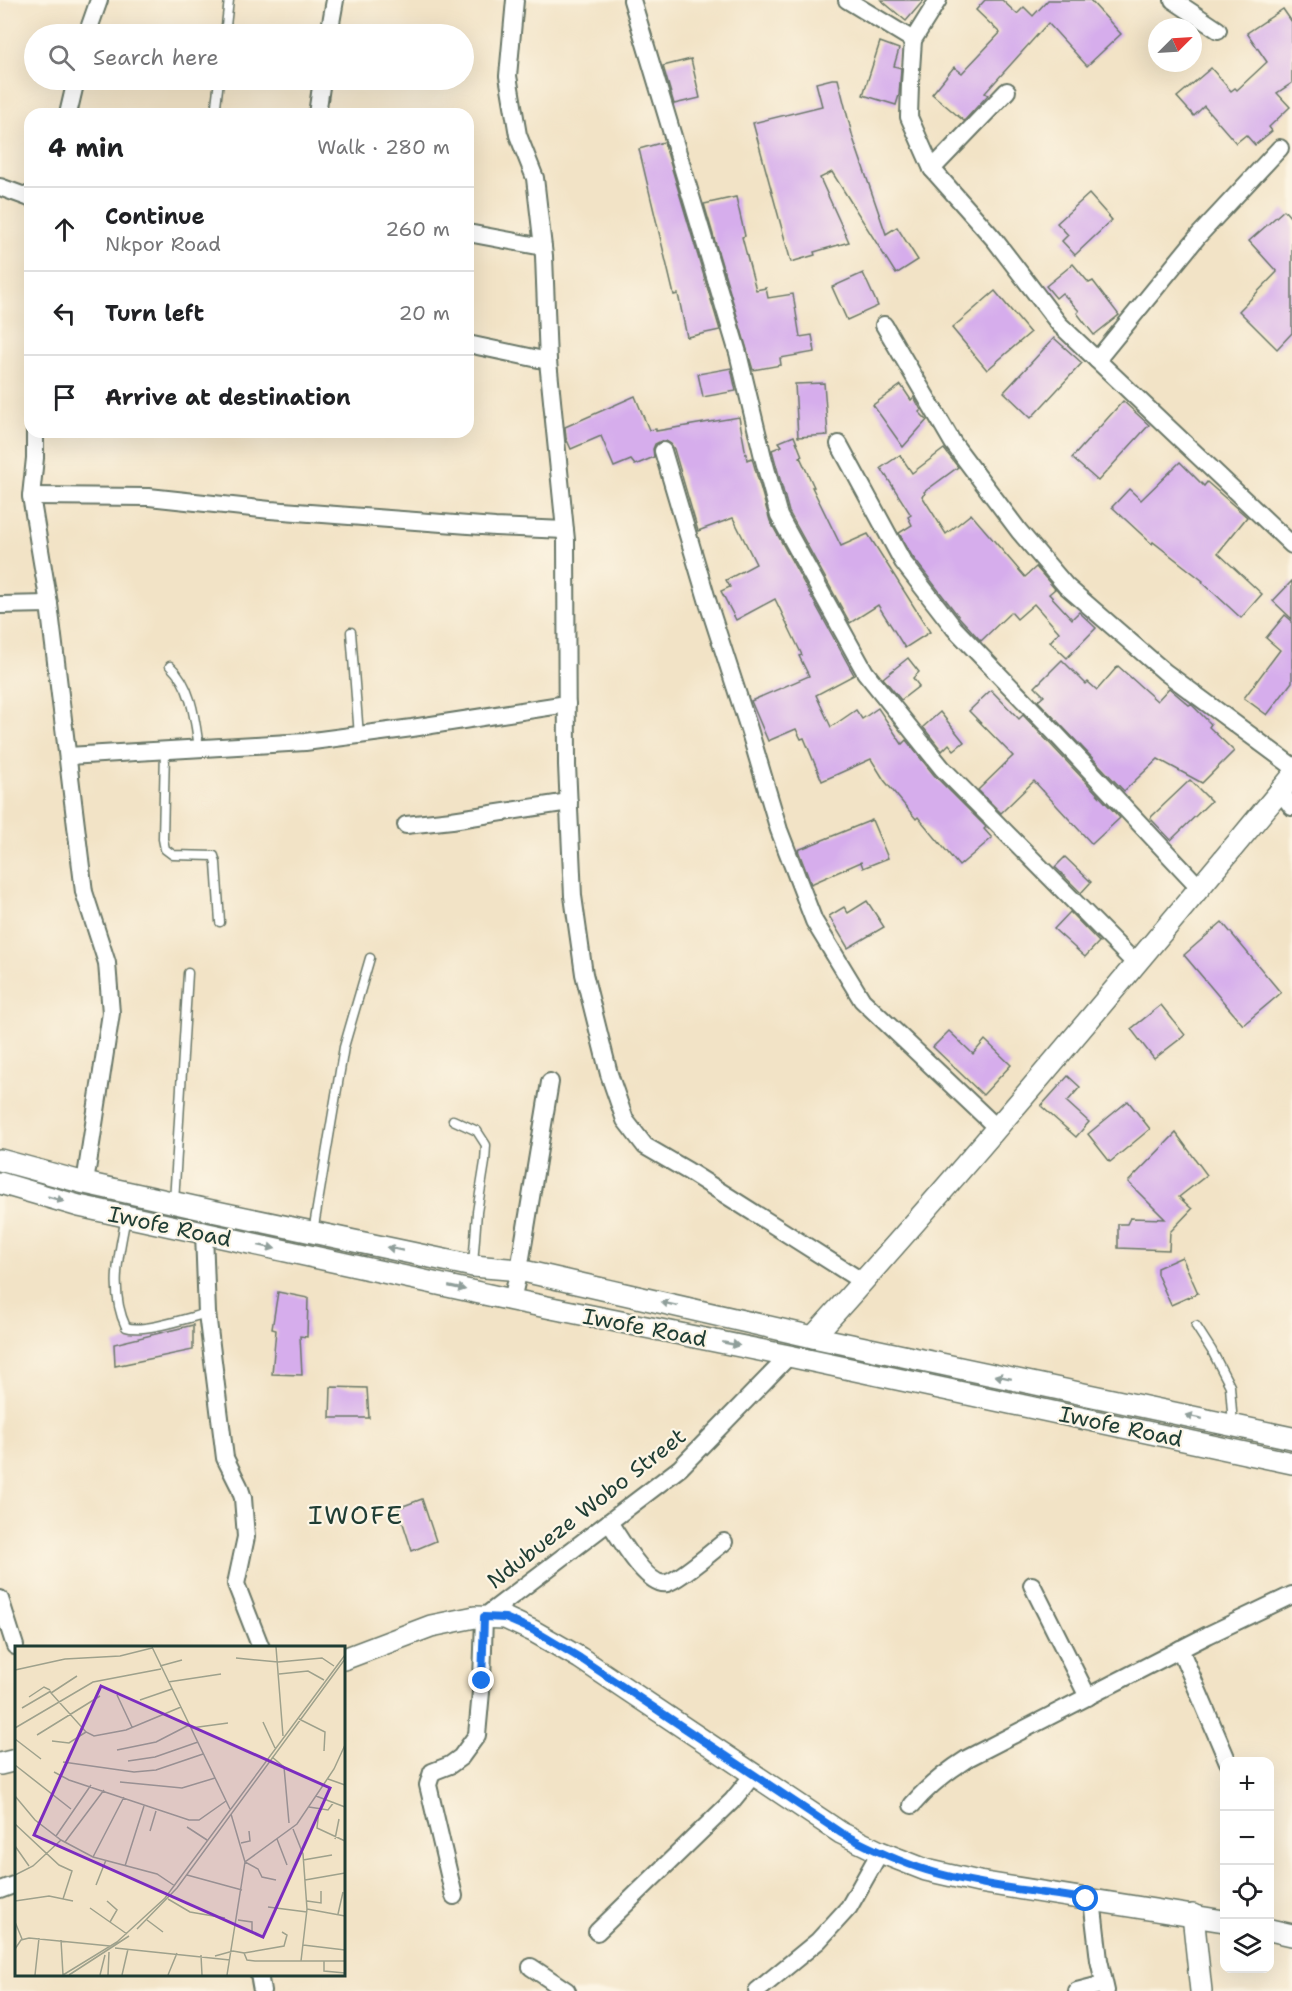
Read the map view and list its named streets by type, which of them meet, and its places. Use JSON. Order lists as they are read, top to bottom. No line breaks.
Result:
{"streets":{"street":["Iwofe Road","Ndubueze Wobo Street"]},"crossings":[["Iwofe Road","Ndubueze Wobo Street"]],"districts":["IWOFE"],"north":"top right","page":{"search":"Search here","heading":["4 min","Walk · 280 m"],"list":[["Continue","Nkpor Road","260 m"],["Turn left","20 m"],"Arrive at destination"],"map_buttons":["+","−"]}}
